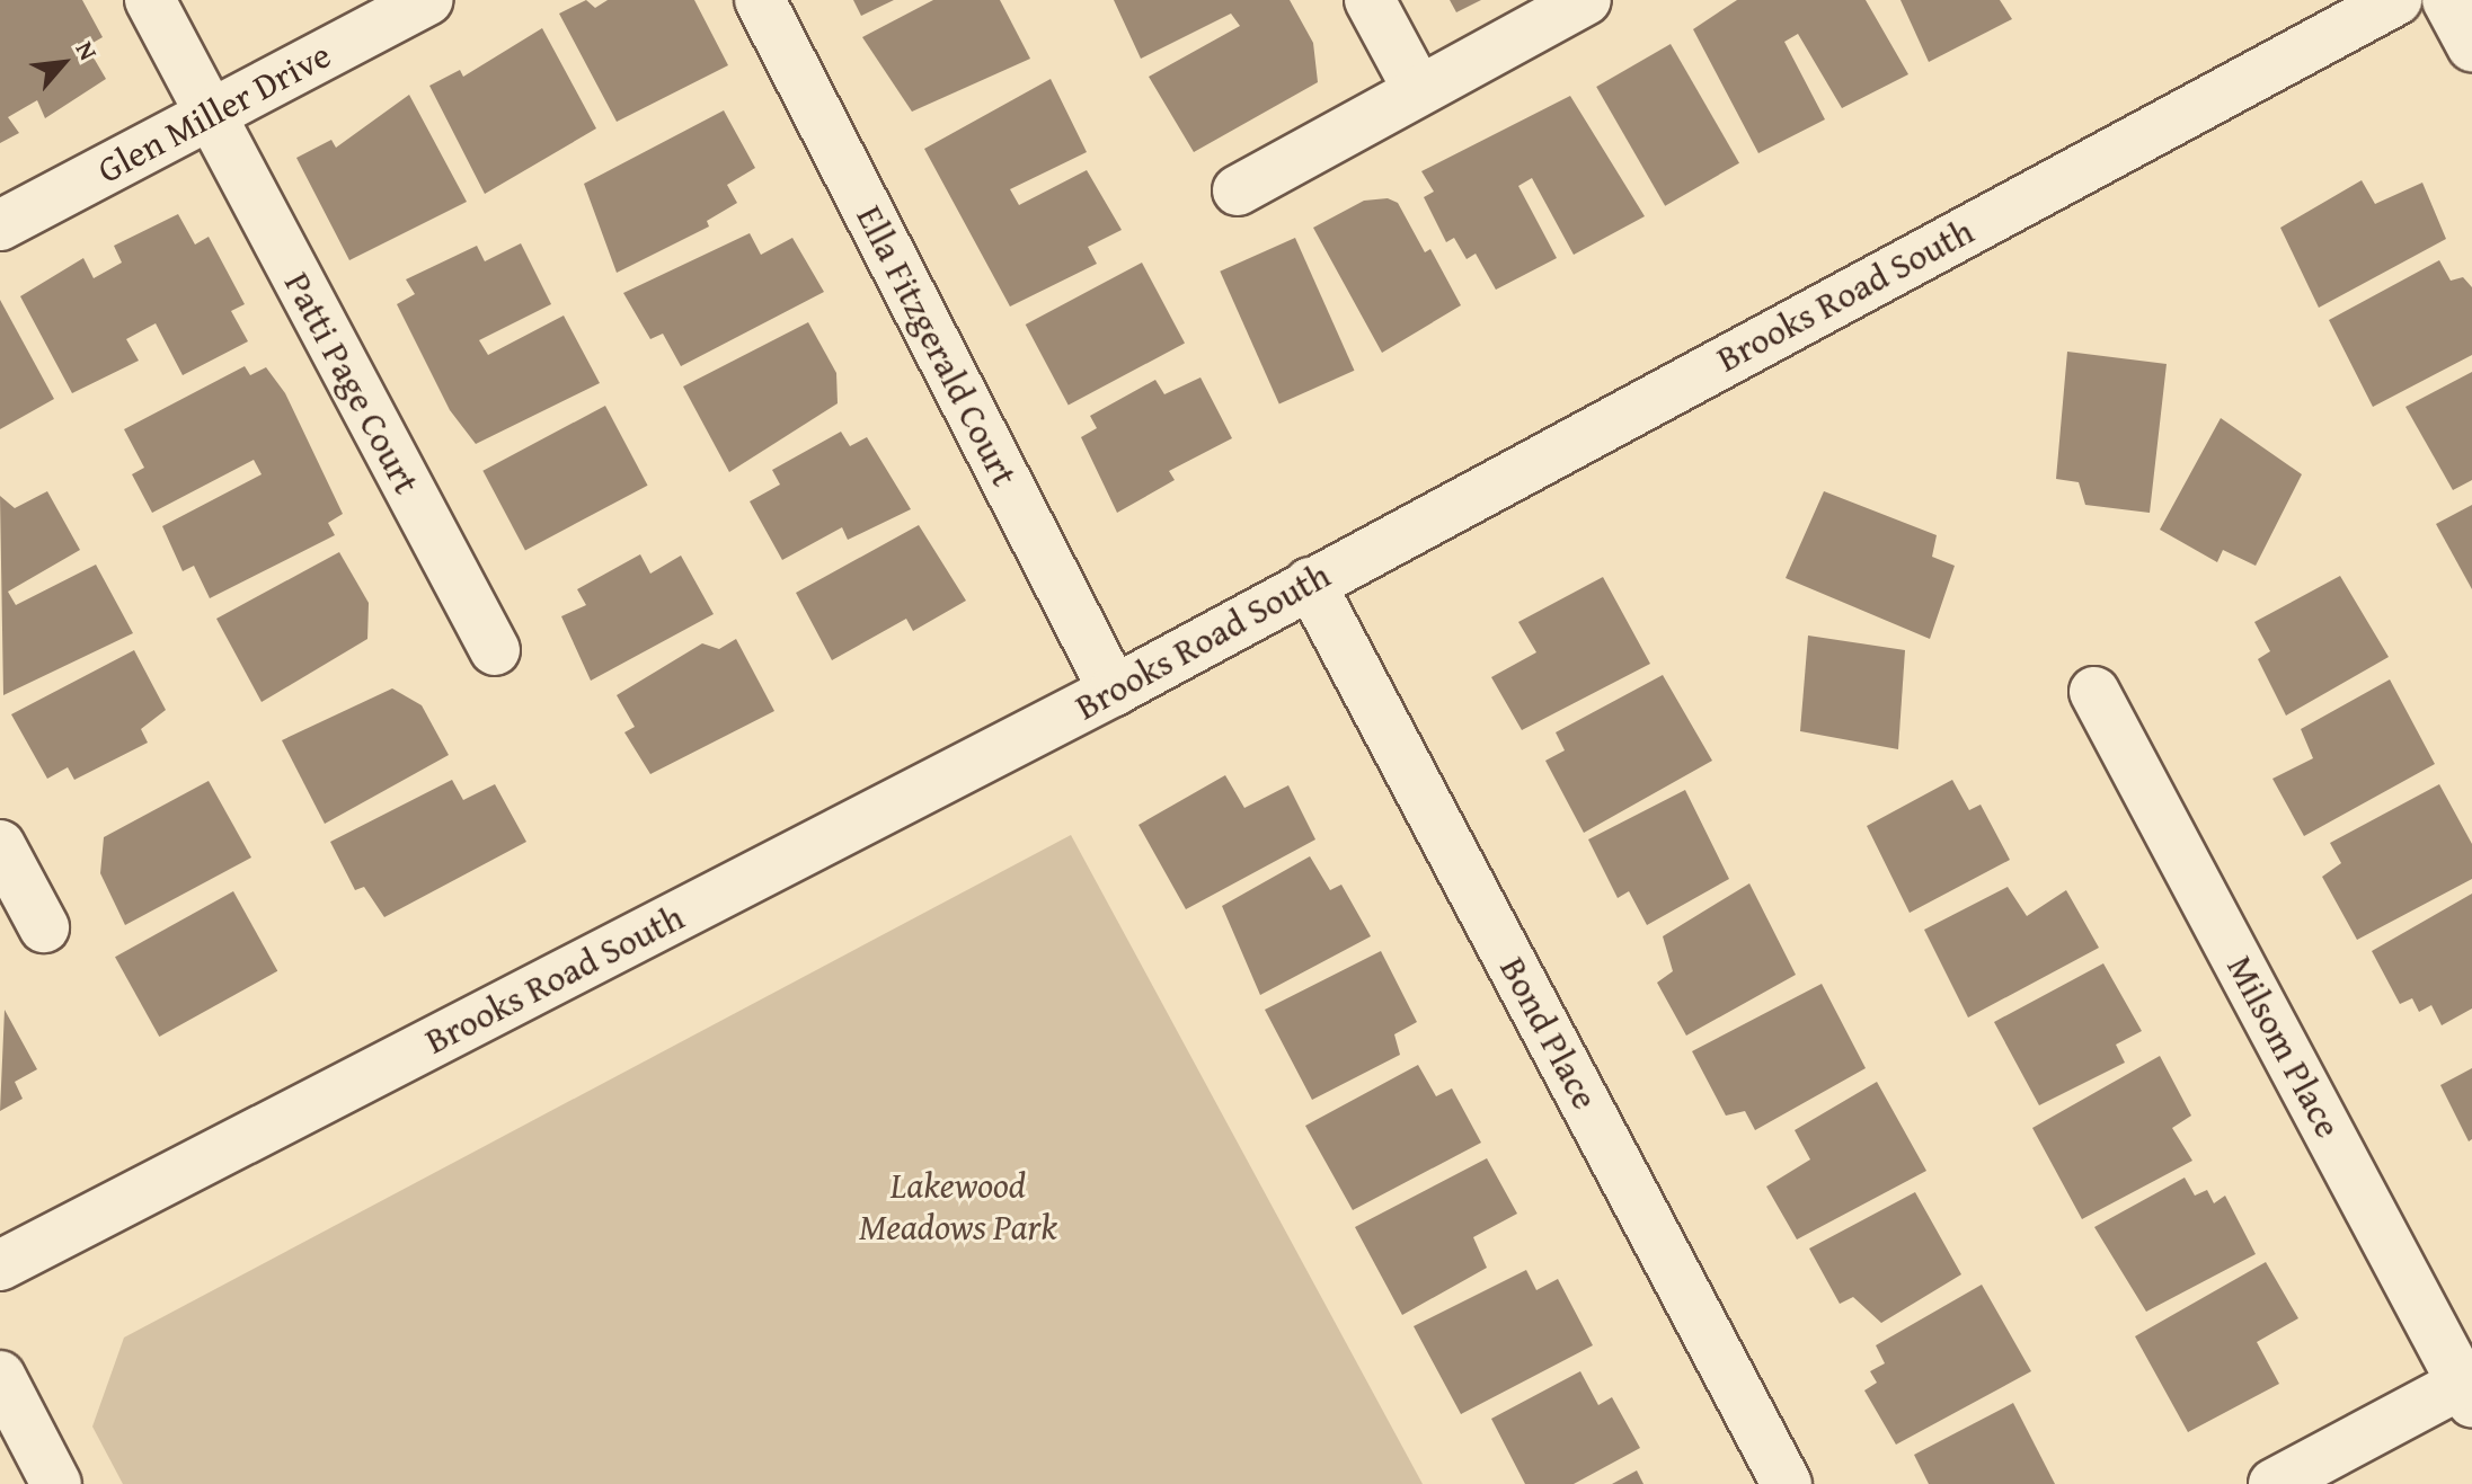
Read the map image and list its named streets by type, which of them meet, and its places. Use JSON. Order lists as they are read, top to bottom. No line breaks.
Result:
{"streets":{"street":["Glen Miller Drive","Brooks Road South","Ella Fitzgerald Court","Patti Page Court","Bond Place","Milsom Place"]},"crossings":[["Glen Miller Drive","Patti Page Court"],["Brooks Road South","Ella Fitzgerald Court"],["Brooks Road South","Bond Place"]],"parks":["Lakewood Meadows Park"],"north":"top right"}
